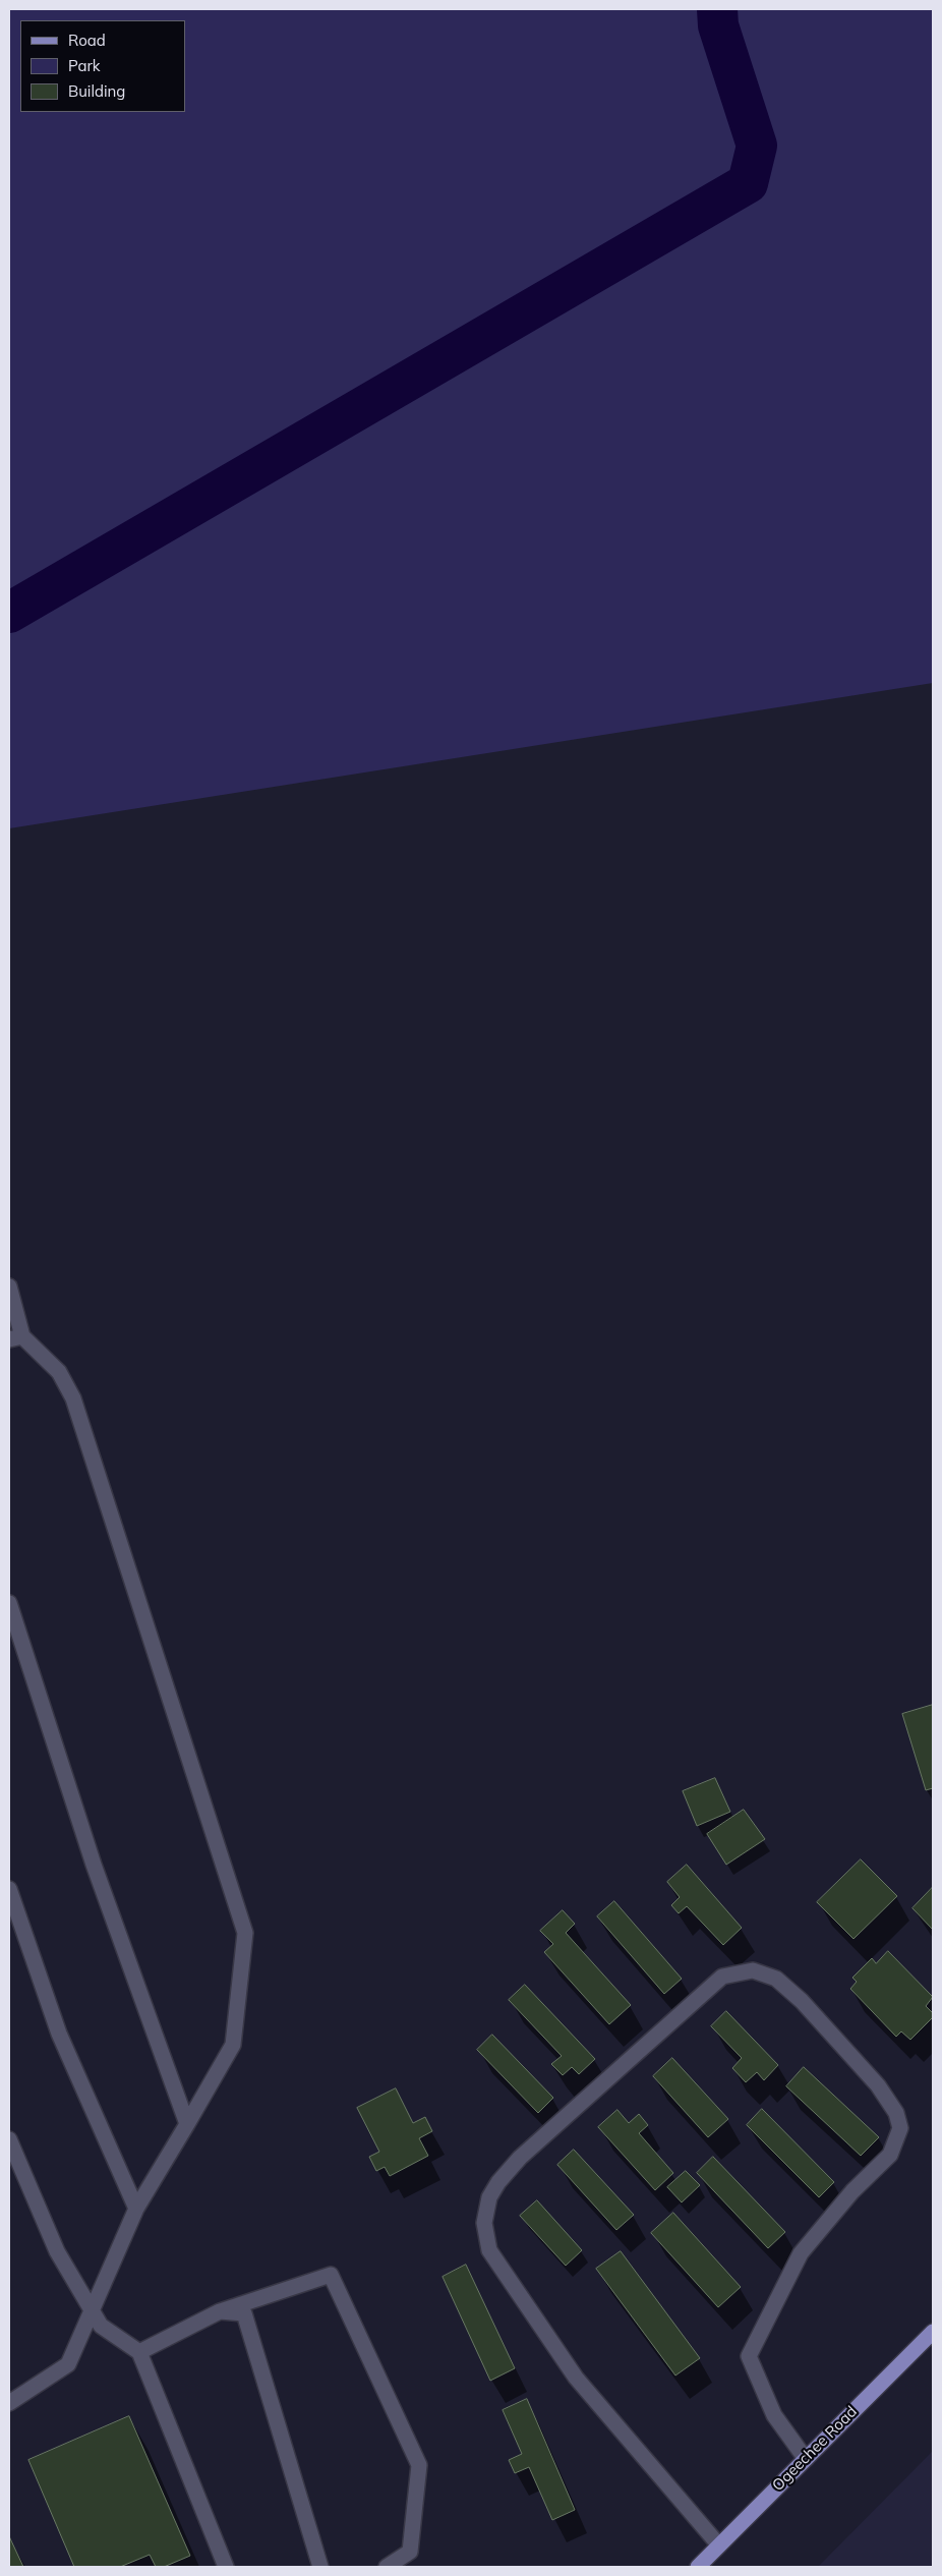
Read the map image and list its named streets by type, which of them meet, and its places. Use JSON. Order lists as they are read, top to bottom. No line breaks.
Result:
{"streets":{"main road":["Ogeechee Road"]},"legend":["Road","Park","Building"]}
